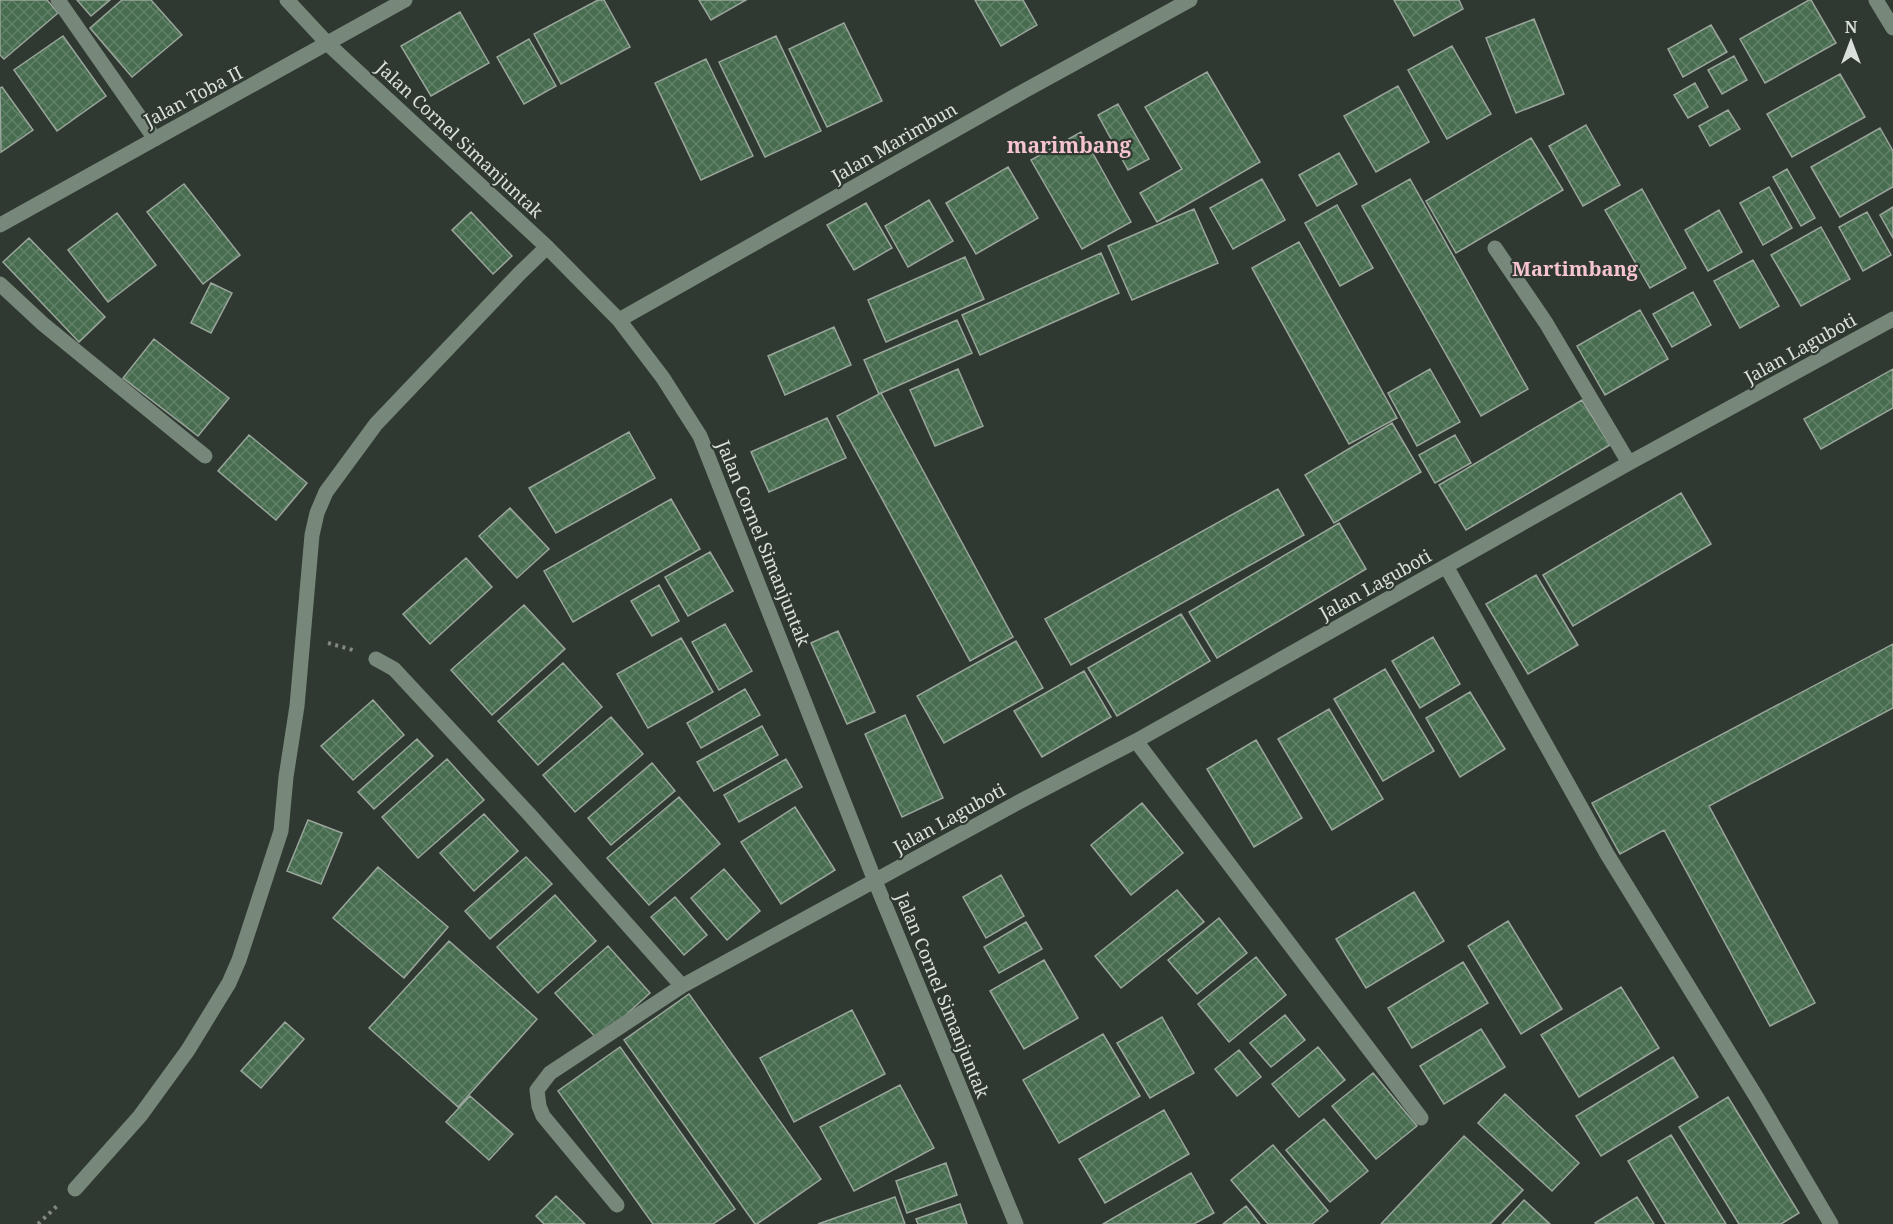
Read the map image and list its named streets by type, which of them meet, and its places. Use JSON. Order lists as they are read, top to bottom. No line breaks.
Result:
{"streets":{"street":["Jalan Toba II","Jalan Cornel Simanjuntak","Jalan Marimbun","Jalan Laguboti"]},"crossings":[["Jalan Toba II","Jalan Cornel Simanjuntak"],["Jalan Cornel Simanjuntak","Jalan Marimbun"],["Jalan Cornel Simanjuntak","Jalan Laguboti"]],"districts":["marimbang","Martimbang"],"north":"top"}
